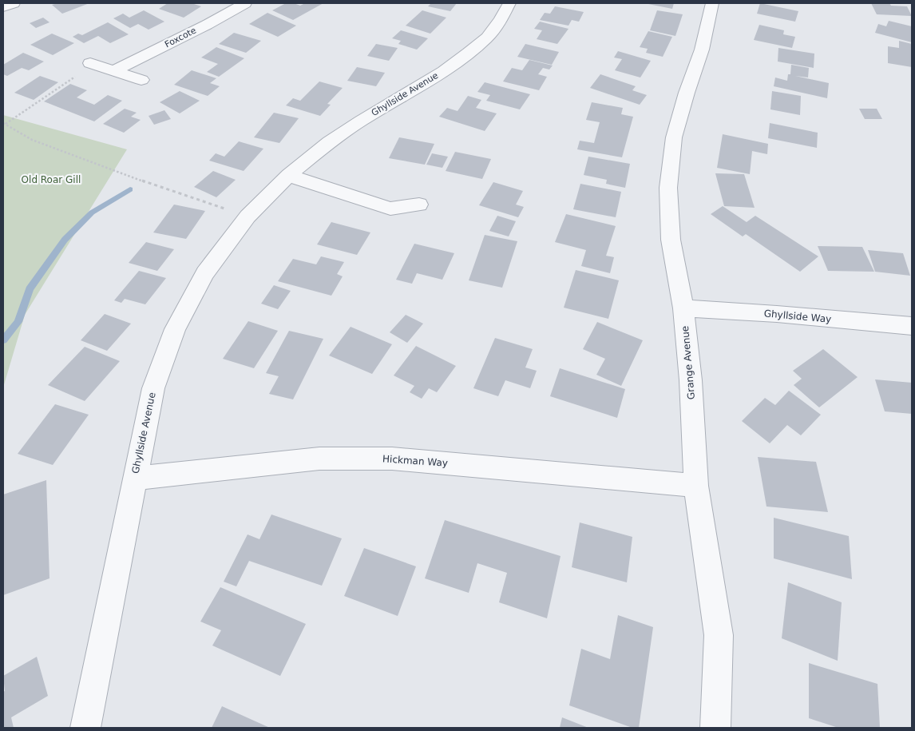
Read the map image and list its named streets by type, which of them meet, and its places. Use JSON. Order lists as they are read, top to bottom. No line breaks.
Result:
{"streets":{"street":["Foxcote","Ghyllside Avenue","Ghyllside Way","Grange Avenue","Hickman Way"]},"crossings":[["Ghyllside Avenue","Hickman Way"],["Ghyllside Way","Grange Avenue"],["Grange Avenue","Hickman Way"]],"parks":["Old Roar Gill"]}
